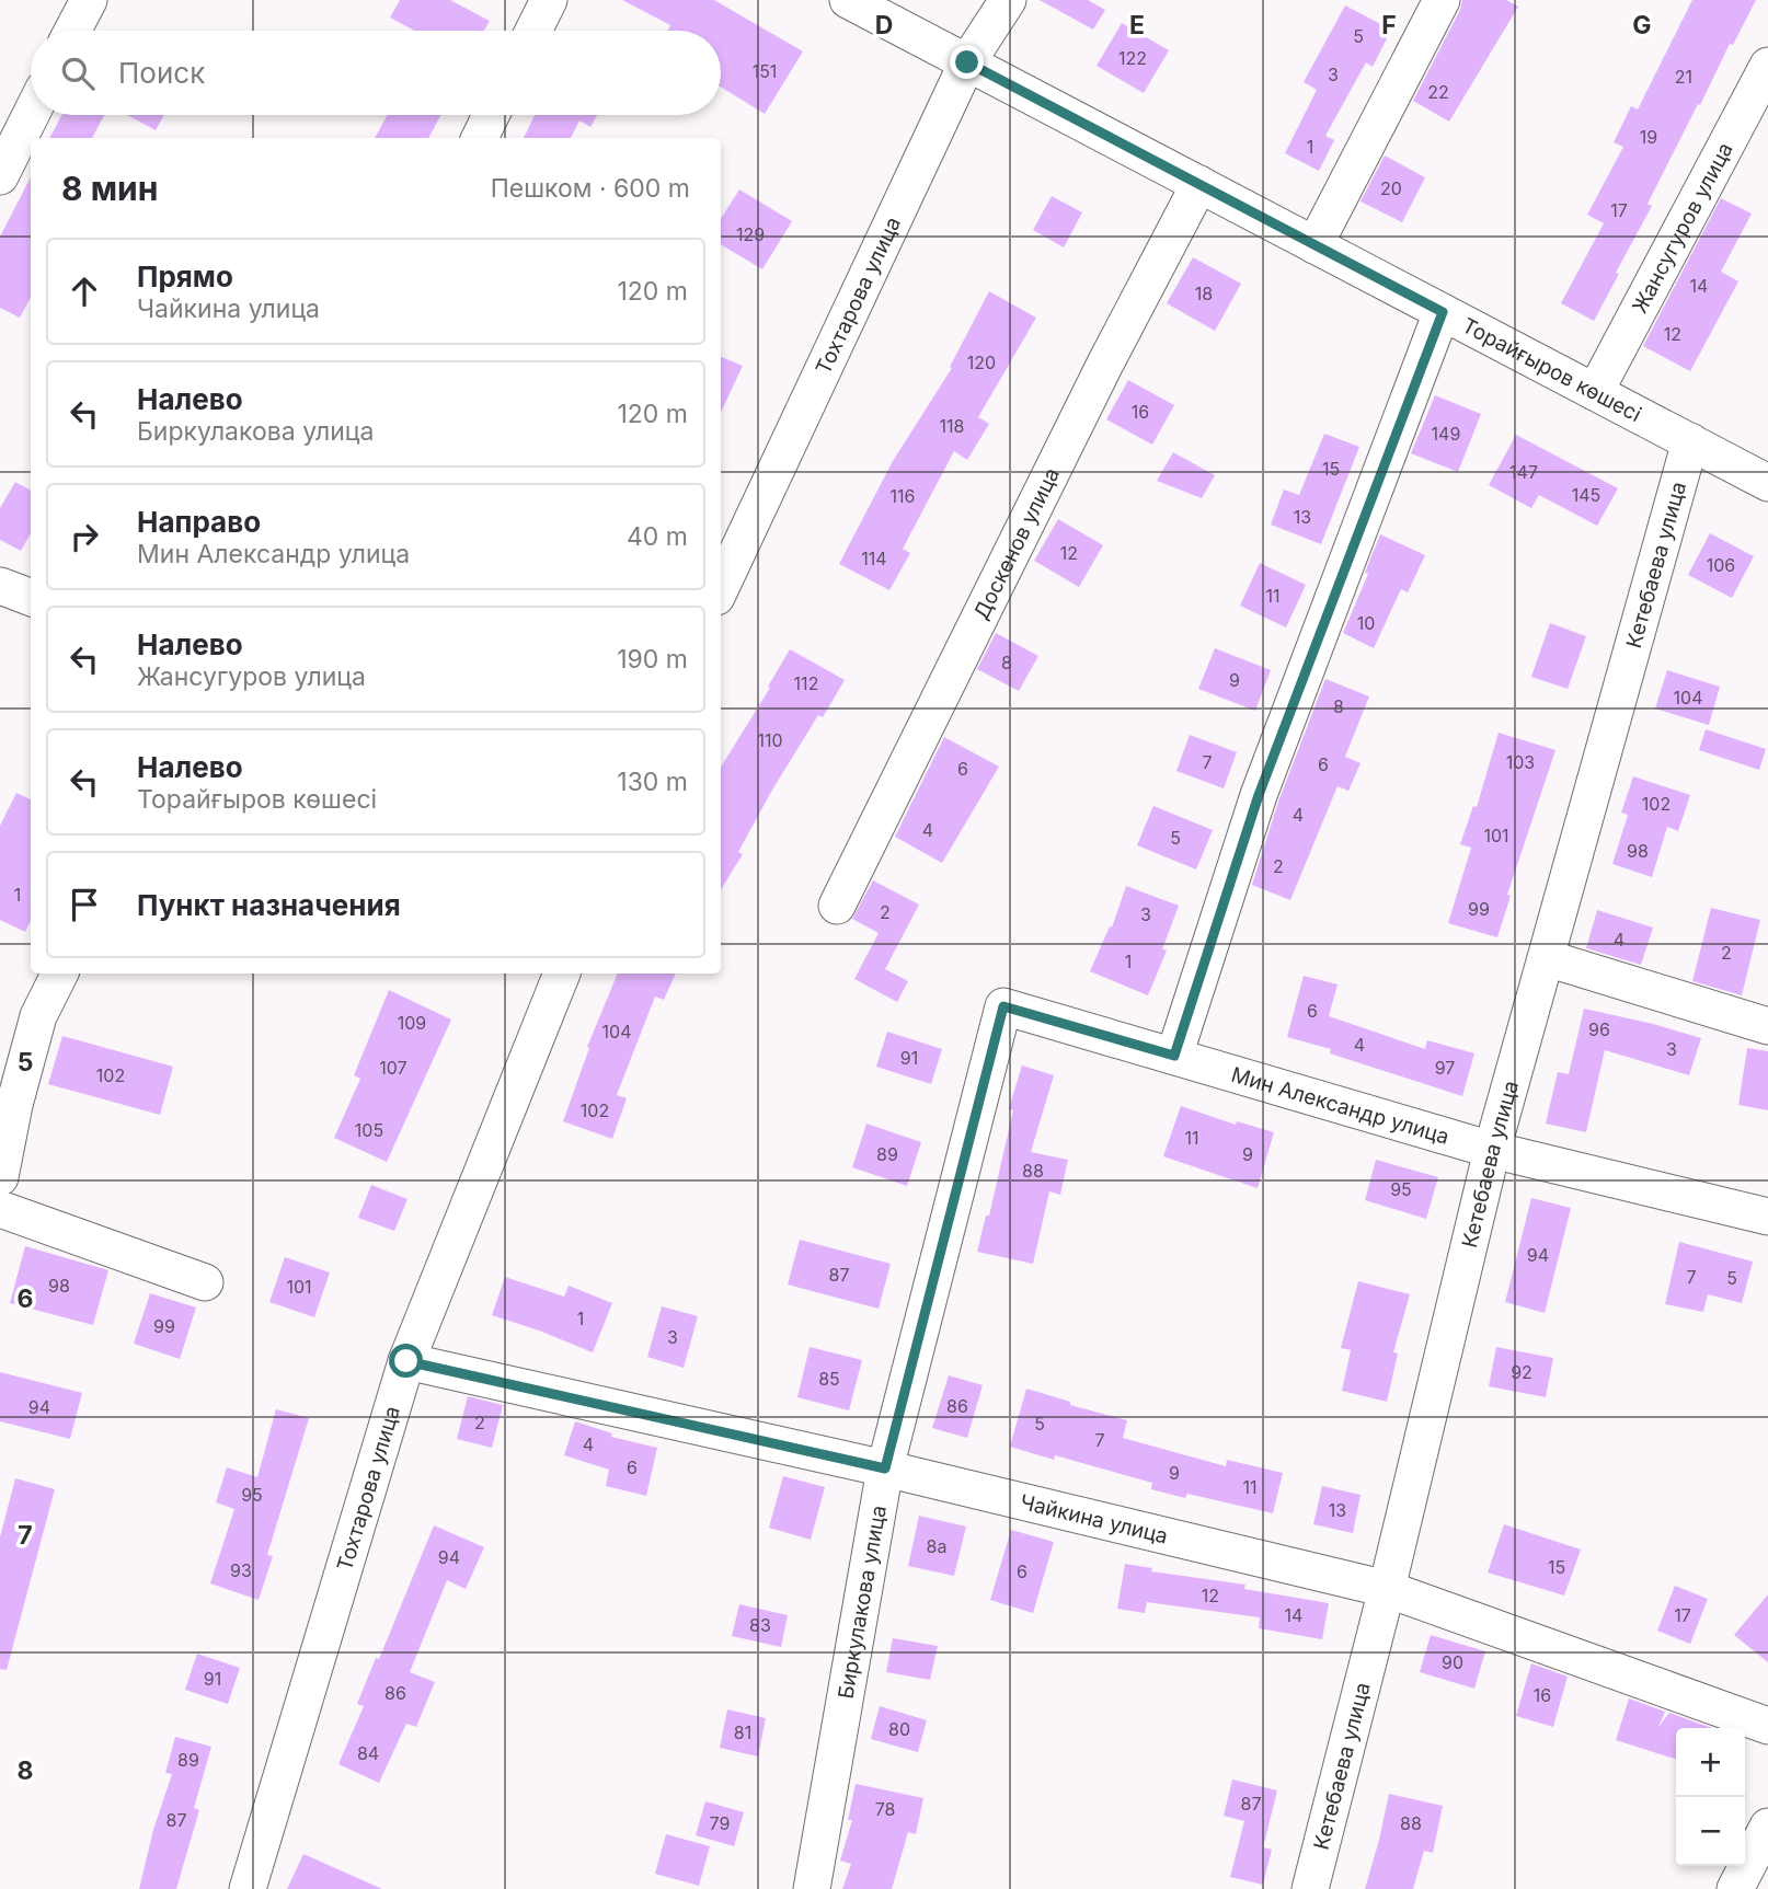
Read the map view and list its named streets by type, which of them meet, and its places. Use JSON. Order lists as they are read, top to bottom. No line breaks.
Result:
{"streets":{"street":["Жансугуров улица","Тохтарова улица","Торайғыров көшесі","Доскенов улица","Кетебаева улица","Мин Александр улица","Чайкина улица","Биркулакова улица"]},"crossings":[["Жансугуров улица","Торайғыров көшесі"],["Тохтарова улица","Торайғыров көшесі"],["Тохтарова улица","Чайкина улица"],["Торайғыров көшесі","Доскенов улица"],["Торайғыров көшесі","Кетебаева улица"],["Кетебаева улица","Мин Александр улица"],["Кетебаева улица","Чайкина улица"],["Мин Александр улица","Биркулакова улица"],["Чайкина улица","Биркулакова улица"]],"house_numbers":["5","122","151","3","21","22","19","1","20","17","129","14","18","12","120","16","118","149","15","147","145","116","13","12","114","106","11","10","8","9","112","104","8","110","7","103","6","6","102","4","4","101","5","98","2","1","99","2","3","4","2","1","6","109","96","104","4","3","91","107","97","102","102","105","11","89","9","88","95","94","87","7","5","98","101","1","99","3","92","85","86","94","2","5","7","4","6","9","11","95","13","8а","94","15","93","6","12","14","17","83","90","91","86","16","80","81","84","89","87","78","87","79","88"],"page":{"search":"Поиск","heading":["8 мин","Пешком · 600 m"],"list":[["Прямо","Чайкина улица","120 m"],["Налево","Биркулакова улица","120 m"],["Направо","Мин Александр улица","40 m"],["Налево","Жансугуров улица","190 m"],["Налево","Торайғыров көшесі","130 m"],"Пункт назначения"],"map_buttons":["+","−"]},"grid":{"columns":["D","E","F","G"],"rows":["5","6","7","8"]}}
